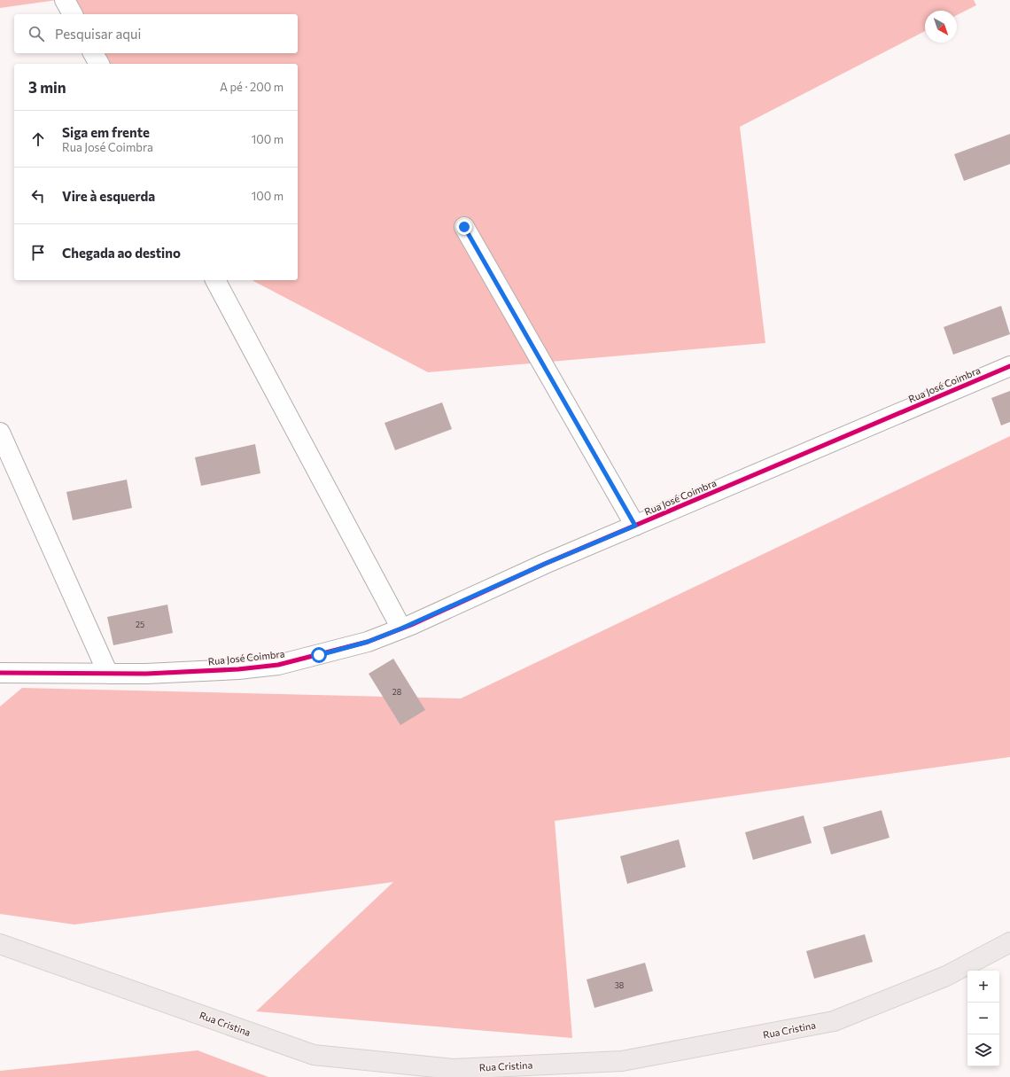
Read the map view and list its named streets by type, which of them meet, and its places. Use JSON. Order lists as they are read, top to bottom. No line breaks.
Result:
{"streets":{"main road":["Rua Cristina"],"street":["Rua José Coimbra"]},"house_numbers":["25","28","38"],"north":"bottom right","page":{"search":"Pesquisar aqui","heading":["3 min","A pé · 200 m"],"list":[["Siga em frente","Rua José Coimbra","100 m"],["Vire à esquerda","100 m"],"Chegada ao destino"],"map_buttons":["+","−"]}}
